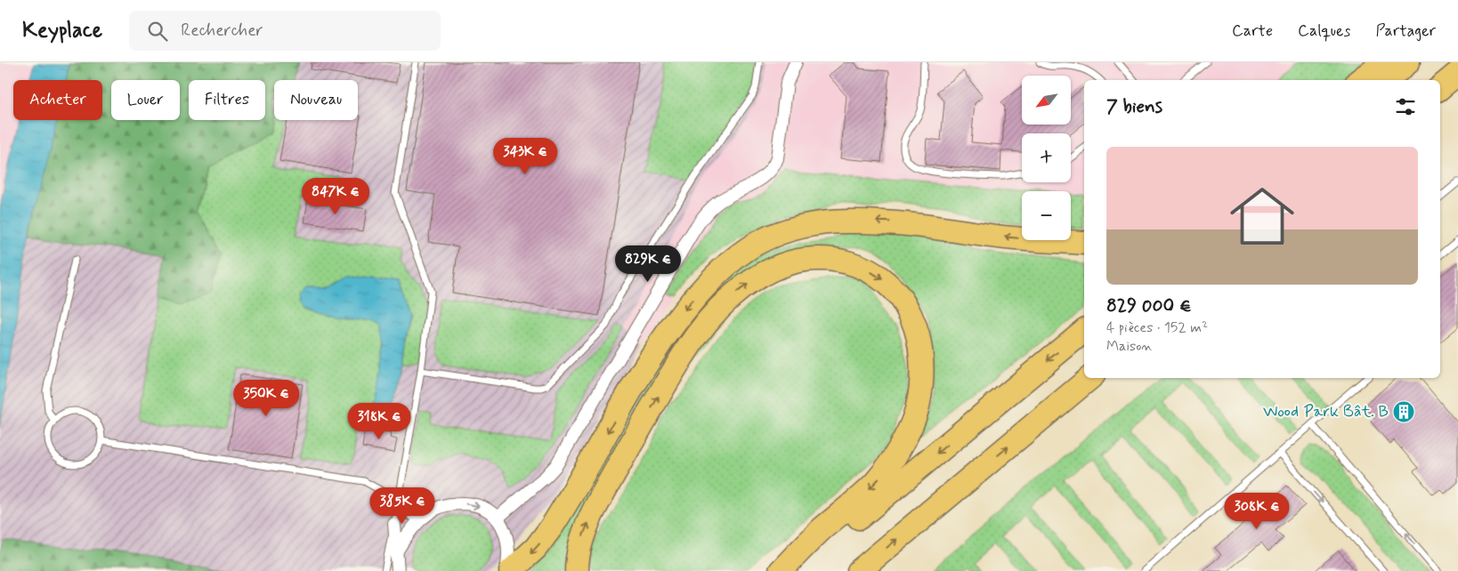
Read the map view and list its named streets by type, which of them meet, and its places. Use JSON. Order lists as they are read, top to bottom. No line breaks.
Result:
{"places":{"building":["Wood Park Bât. B"]},"north":"bottom left","page":{"header":"Keyplace","search":"Rechercher","nav":["Carte","Calques","Partager"],"map_buttons":["+","−"],"chip":["Acheter","Louer","Filtres","Nouveau"],"heading":"7 biens","list":[{"name":"829 000 €","note":"4 pièces · 152 m² · Maison"}],"price":["343K €","847K €","829K €","350K €","318K €","385K €","308K €"]}}
